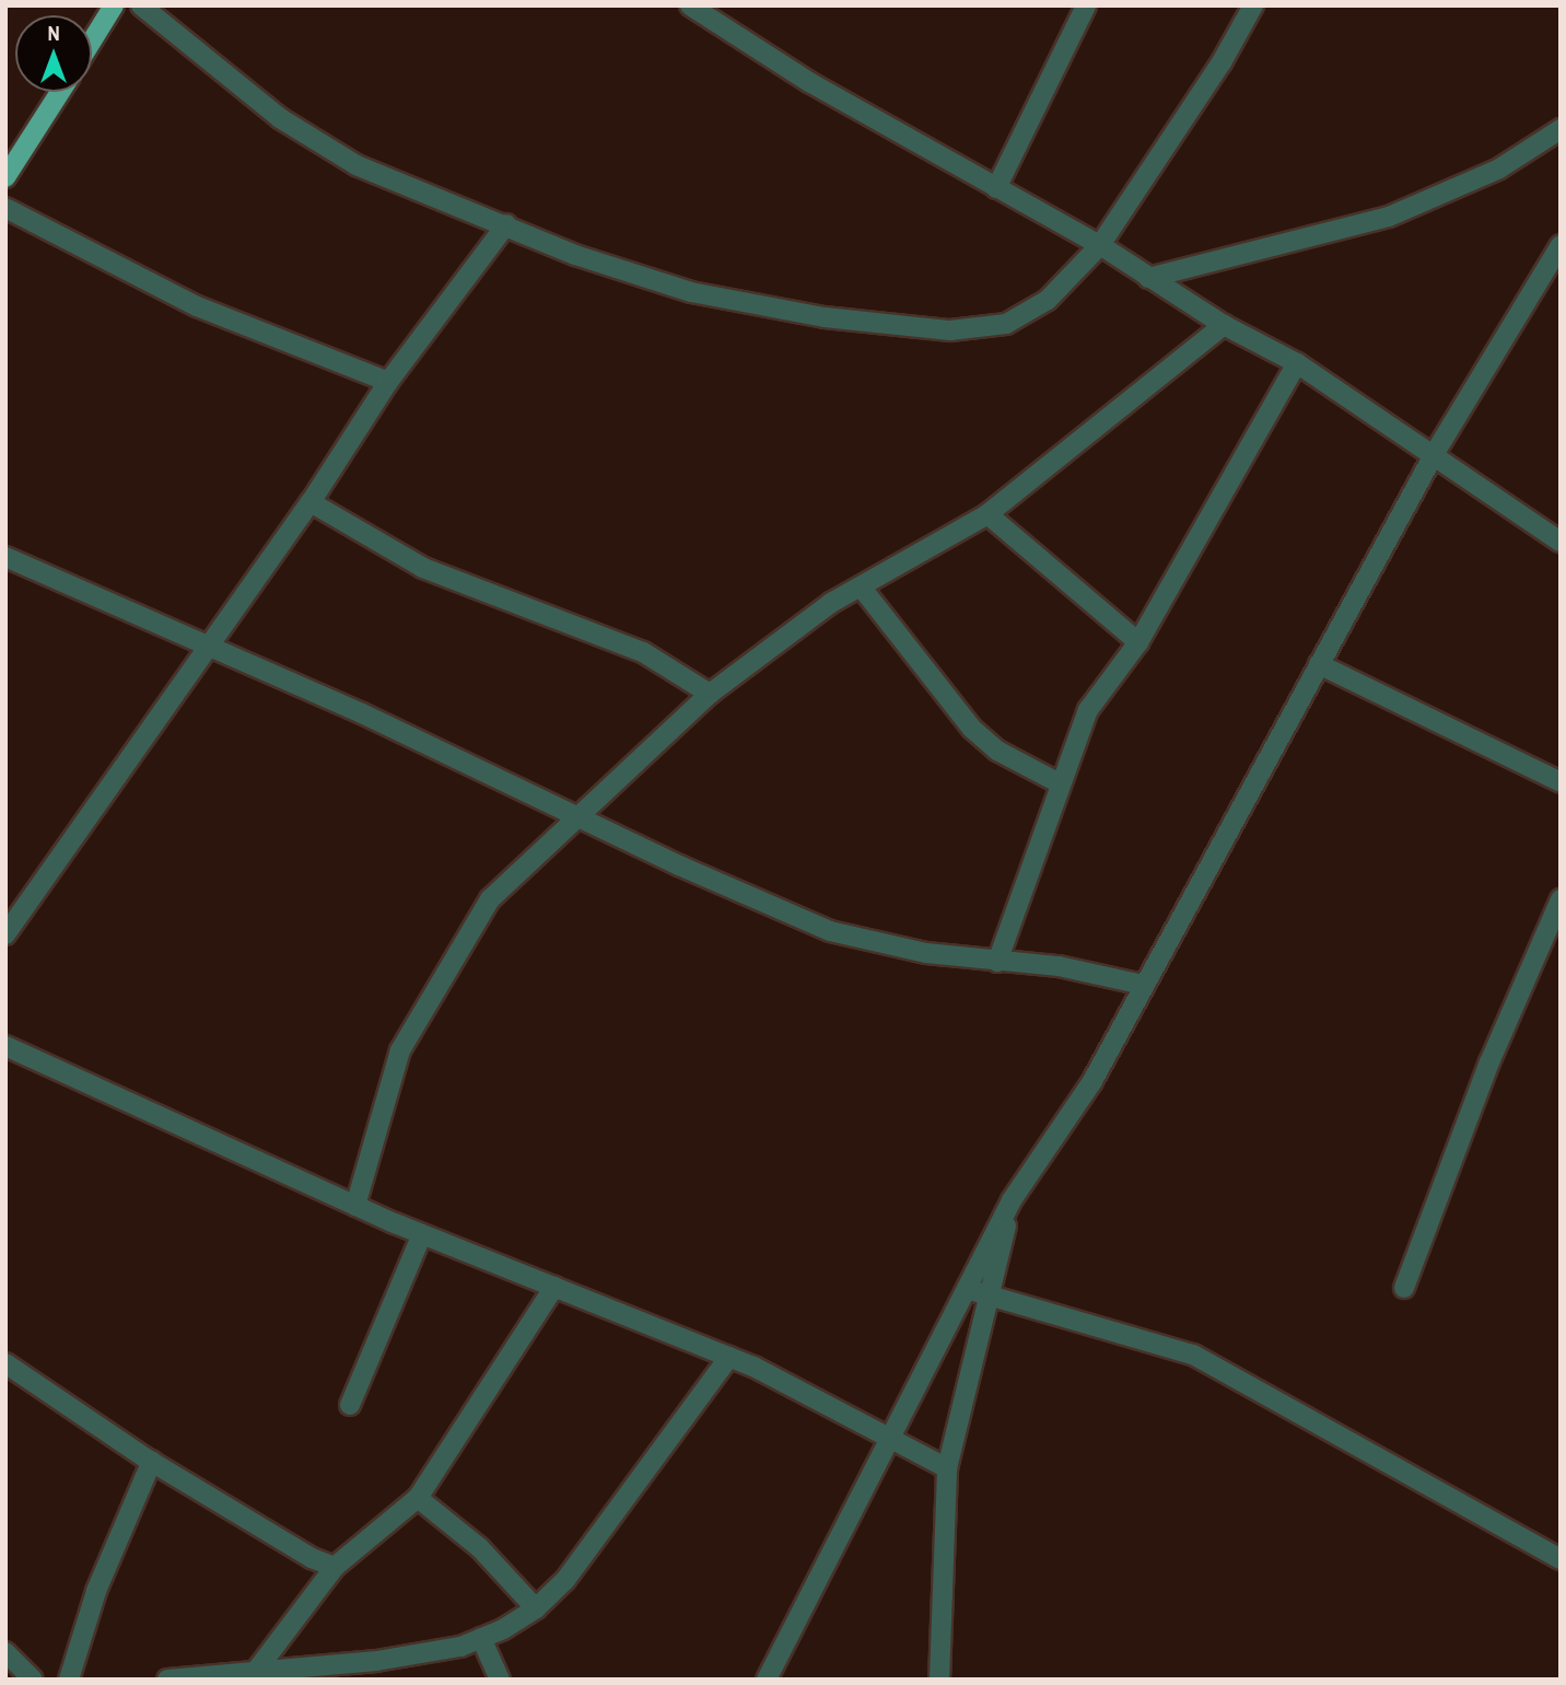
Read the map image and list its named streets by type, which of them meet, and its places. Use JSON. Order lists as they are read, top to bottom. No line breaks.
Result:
{"north":"top"}
